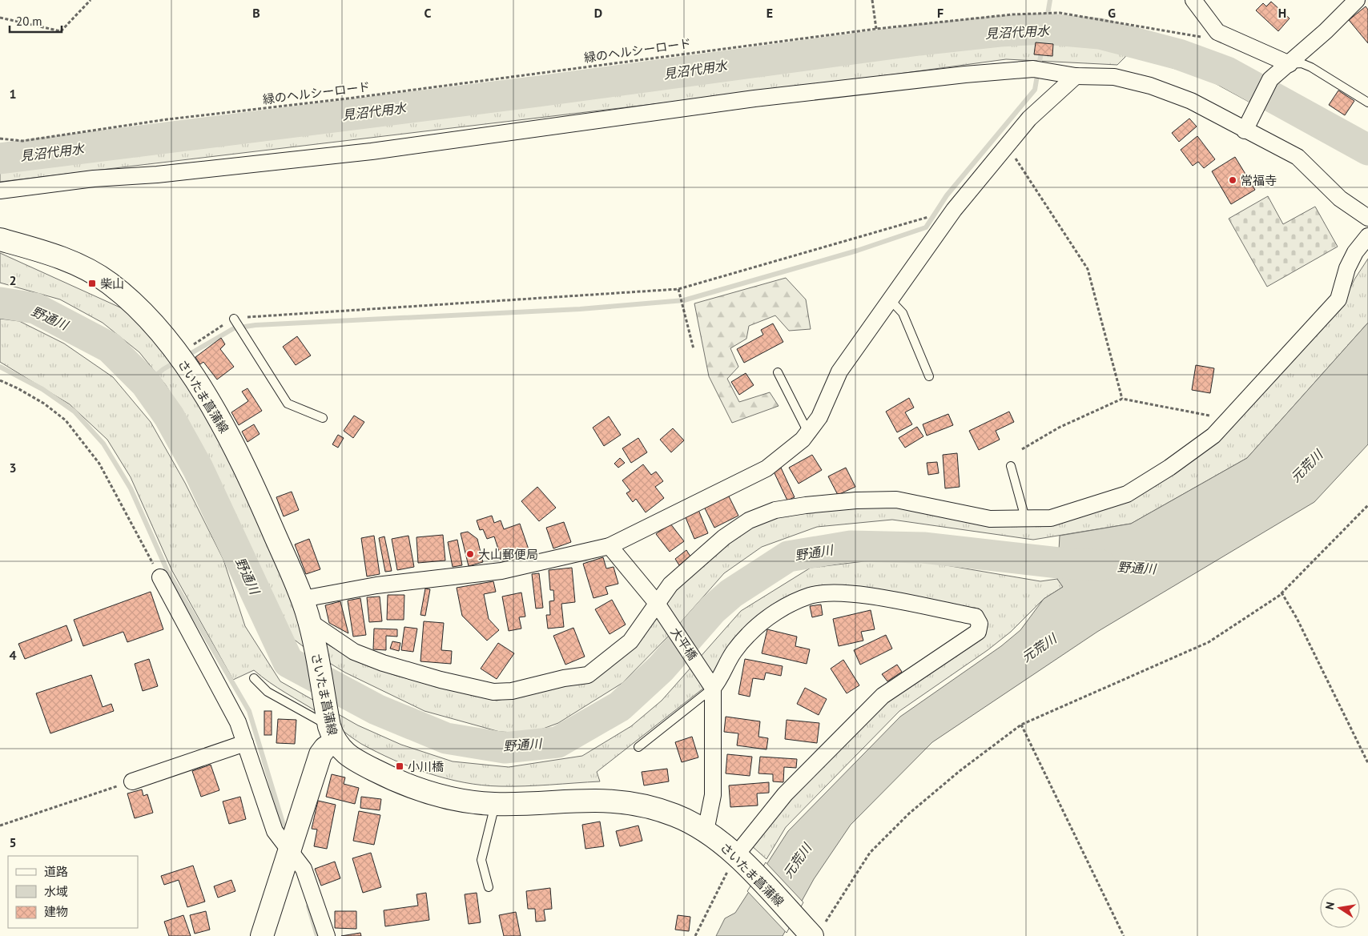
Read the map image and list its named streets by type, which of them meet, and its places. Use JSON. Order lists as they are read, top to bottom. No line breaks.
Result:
{"streets":{"main road":["さいたま菖蒲線"],"street":["大平橋"],"path":["緑のヘルシーロード"]},"water":["見沼代用水","野通川","元荒川"],"places":{"other":["常福寺","大山郵便局"],"transit":["柴山","小川橋"]},"legend":["道路","水域","建物"],"scale_bar":"20 m","north":"left","grid":{"columns":["B","C","D","E","F","G","H"],"rows":["1","2","3","4","5"]}}
